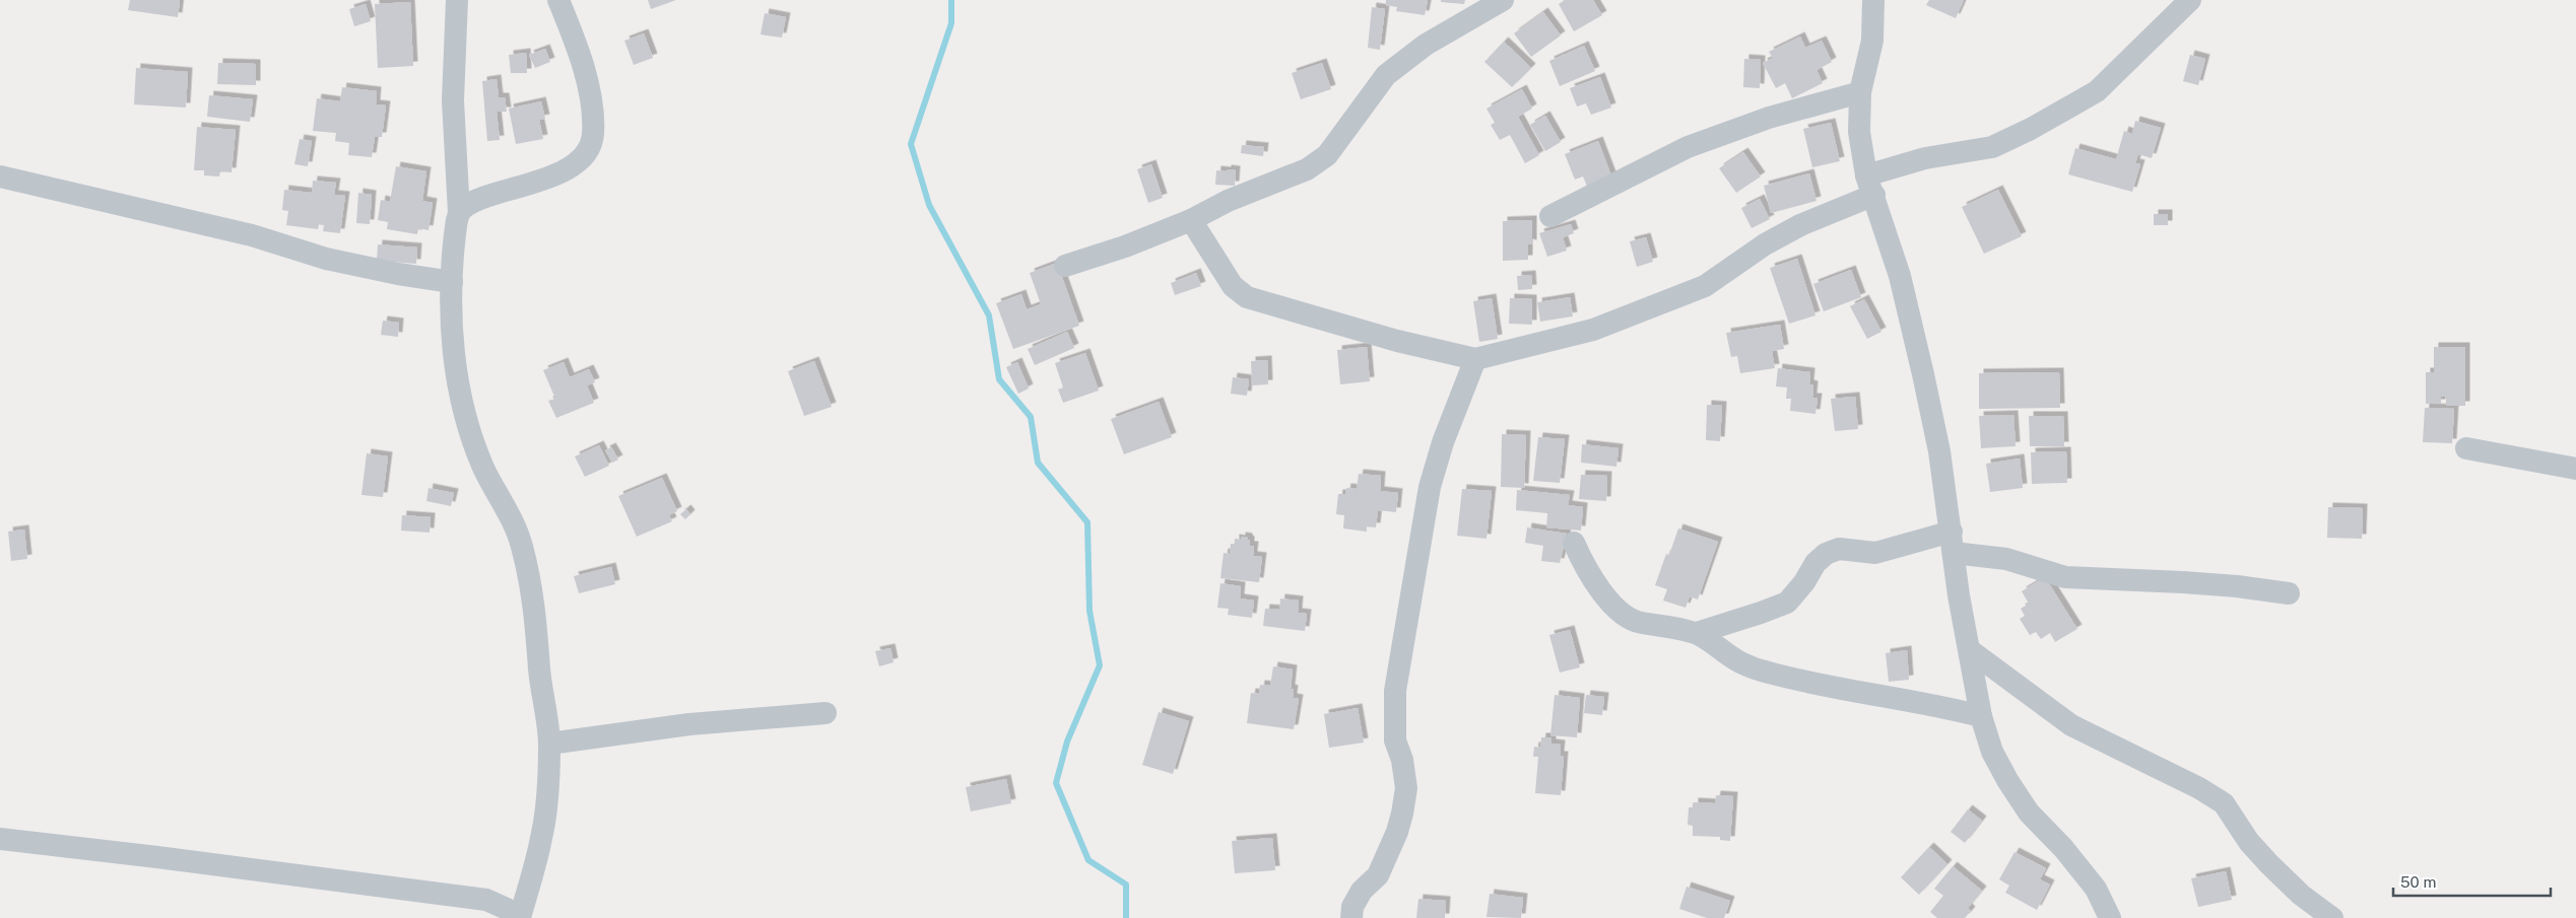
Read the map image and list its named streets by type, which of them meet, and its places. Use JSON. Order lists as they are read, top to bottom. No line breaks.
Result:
{"scale_bar":"50 m"}
